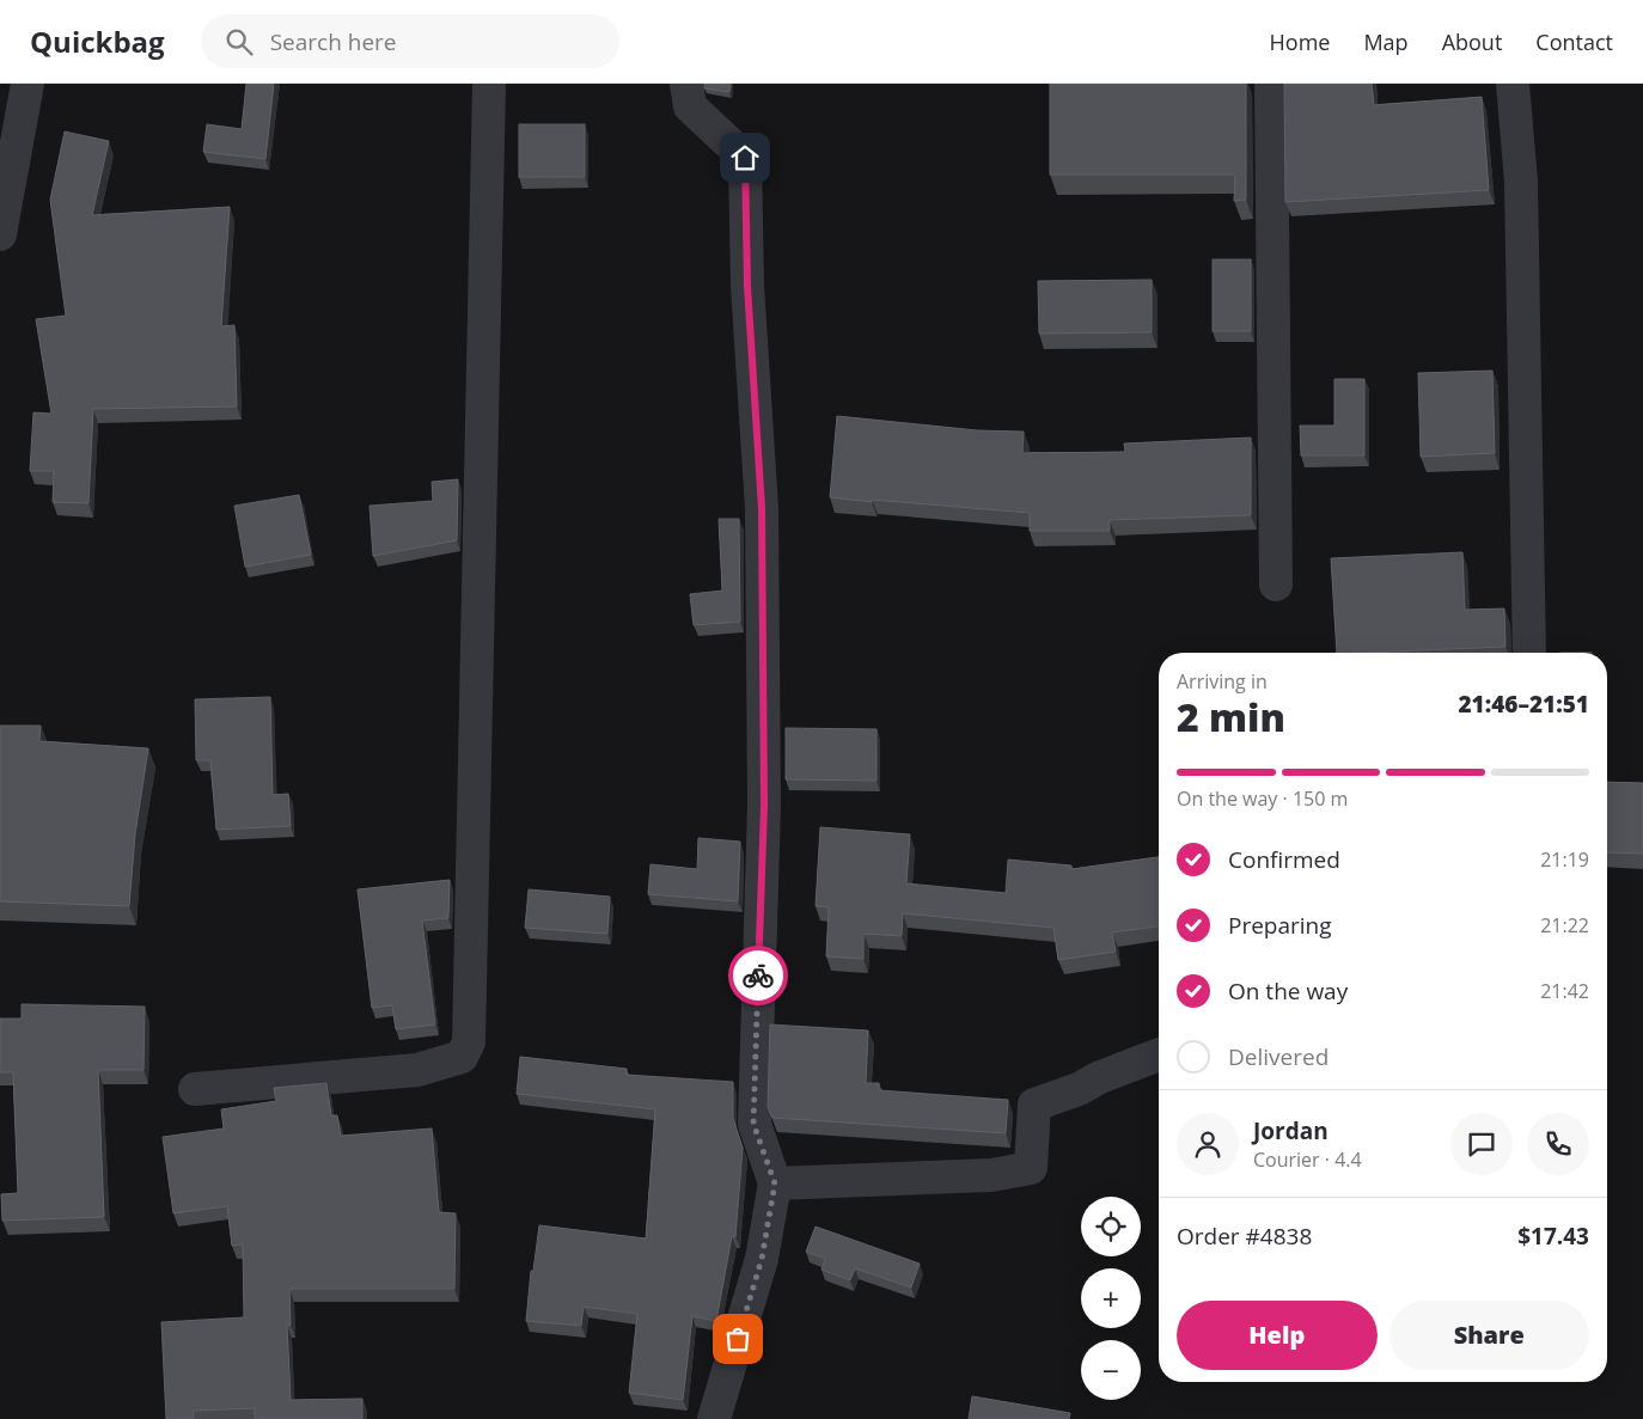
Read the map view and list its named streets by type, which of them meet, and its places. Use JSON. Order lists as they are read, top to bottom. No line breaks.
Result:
{"page":{"header":"Quickbag","search":"Search here","nav":["Home","Map","About","Contact"],"heading":["2 min","Arriving in","21:46–21:51"],"panel":["Jordan","Courier · 4.4","Order #4838","$17.43"],"bar":"On the way · 150 m","list":[["Confirmed","21:19"],["Preparing","21:22"],["On the way","21:42"],"Delivered"],"map_buttons":["+","−"],"buttons":["Help","Share"]}}
